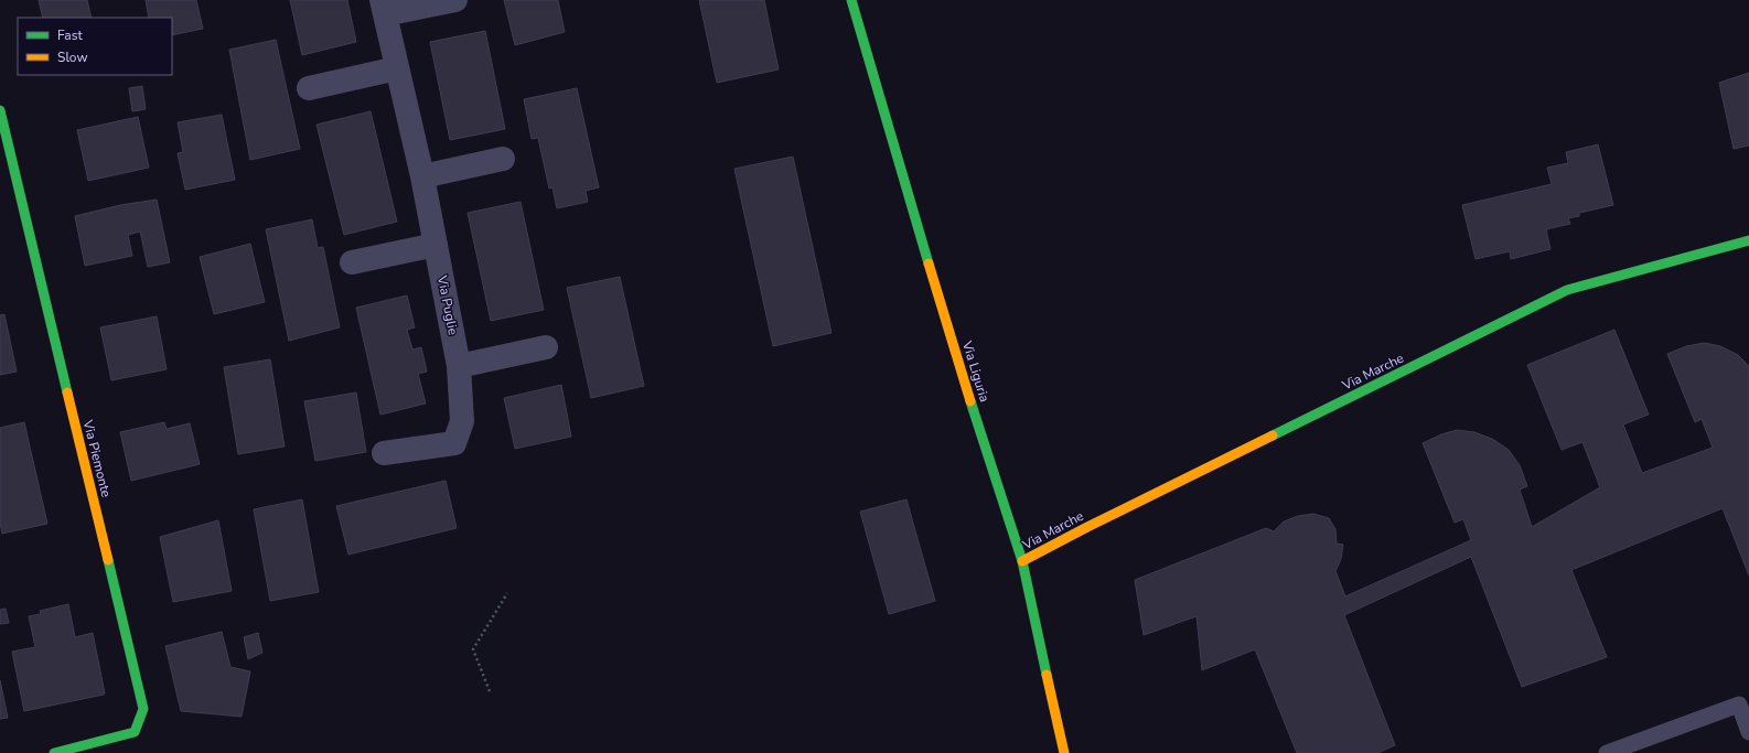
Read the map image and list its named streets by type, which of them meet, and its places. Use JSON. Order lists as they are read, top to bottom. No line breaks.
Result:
{"streets":{"street":["Via Puglie","Via Liguria","Via Marche","Via Piemonte"]},"crossings":[["Via Liguria","Via Marche"]],"legend":["Fast","Slow"]}
